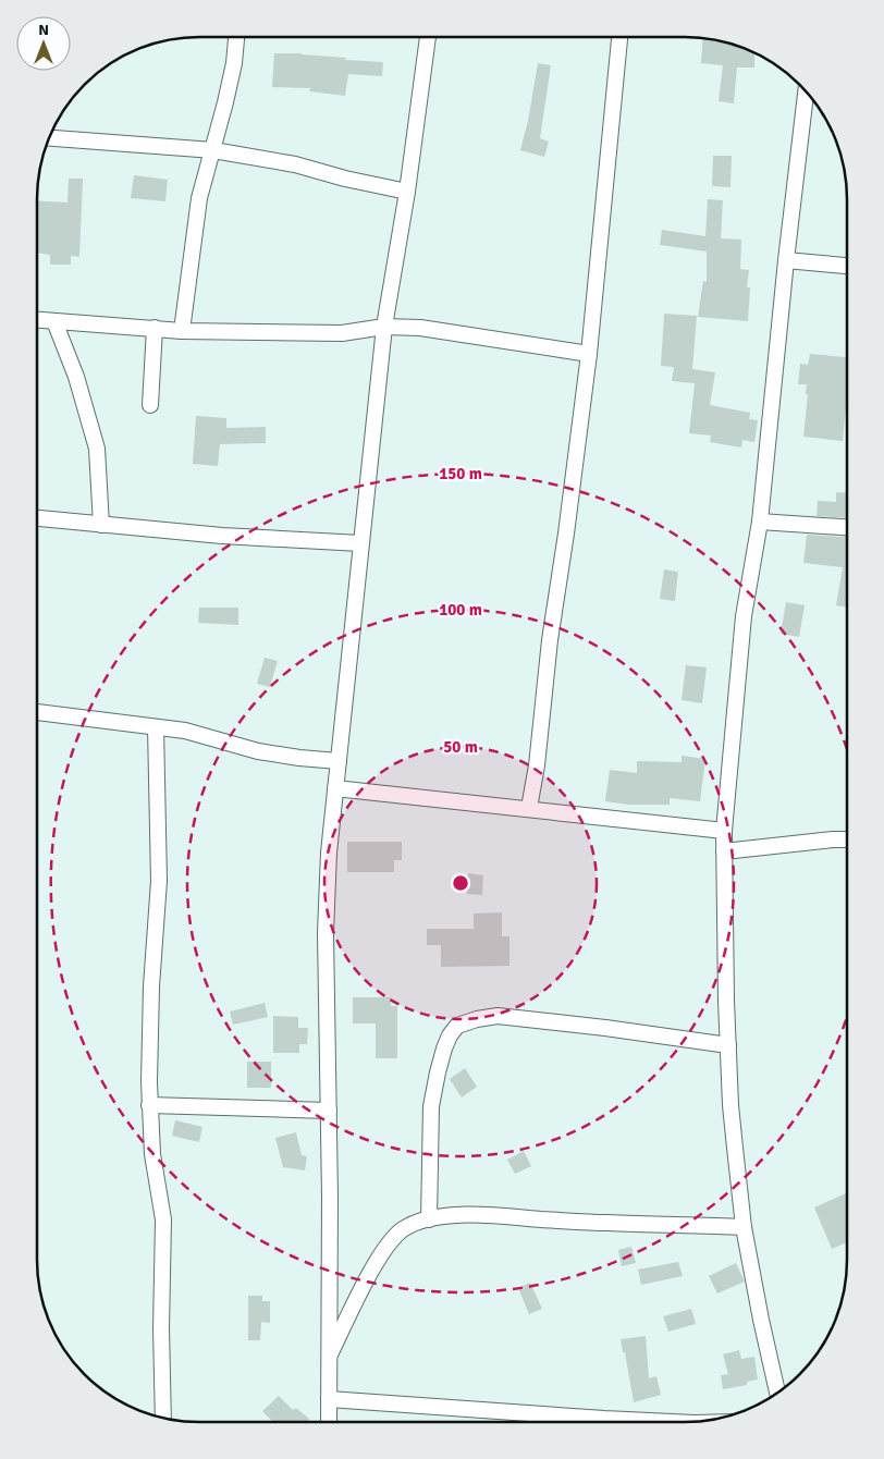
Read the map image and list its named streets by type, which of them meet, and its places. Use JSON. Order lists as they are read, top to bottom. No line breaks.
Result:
{"north":"top","rings":["150 m","100 m","50 m"]}
